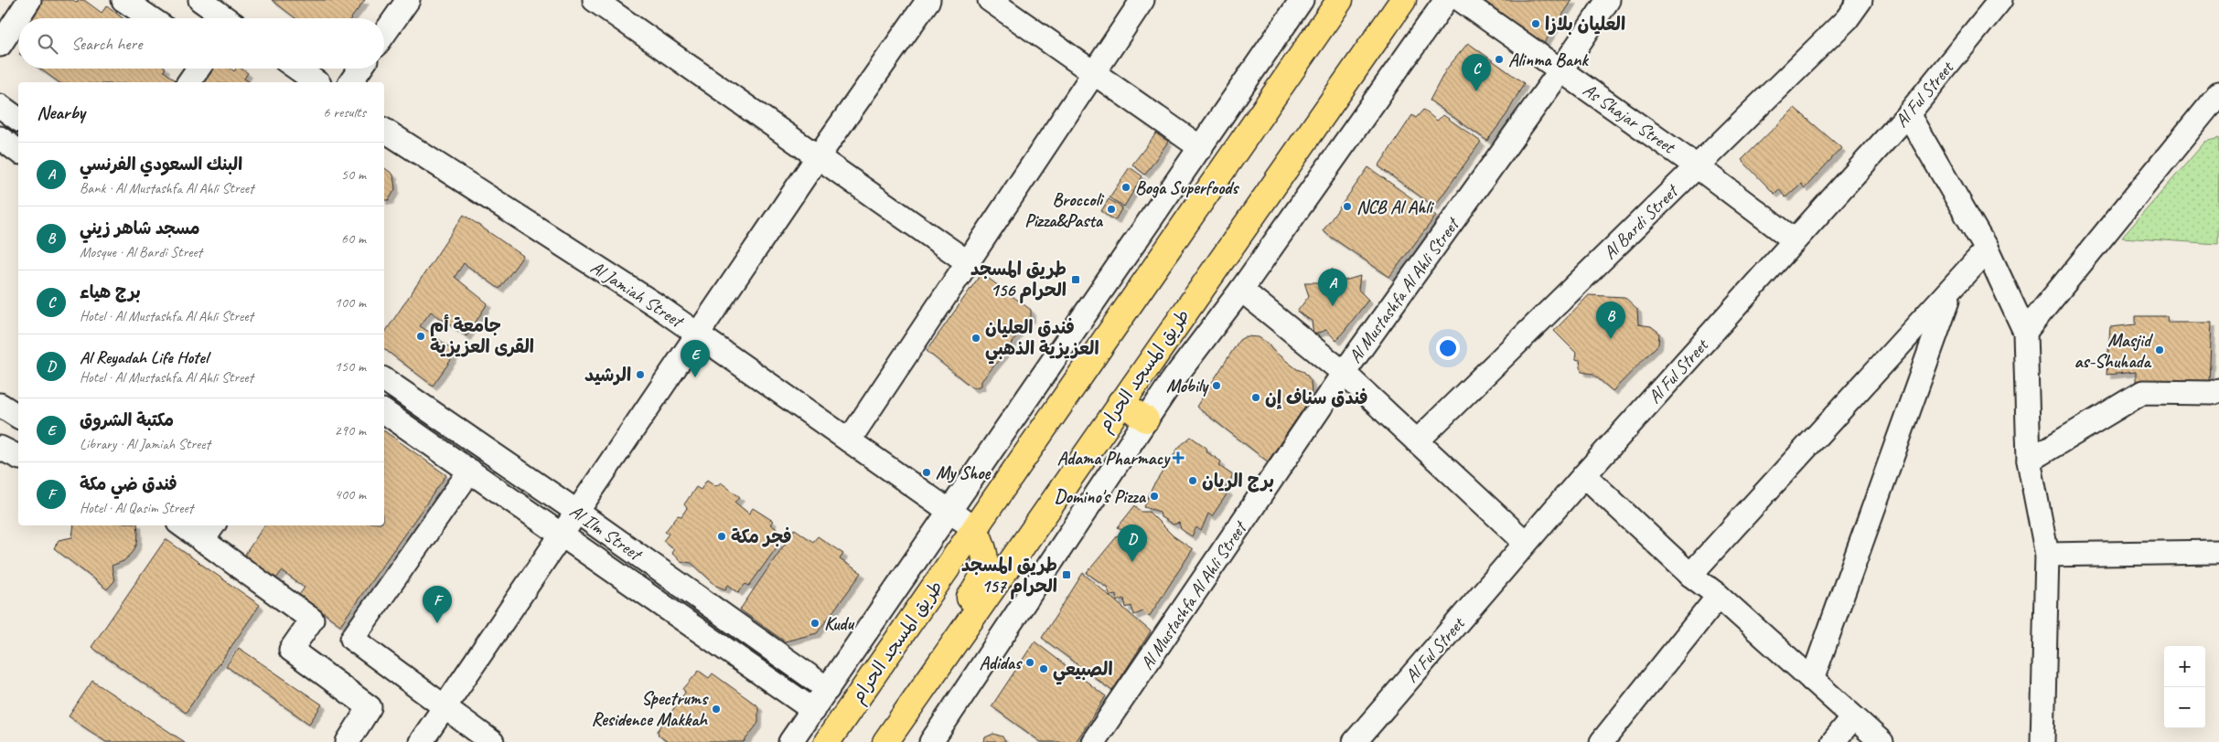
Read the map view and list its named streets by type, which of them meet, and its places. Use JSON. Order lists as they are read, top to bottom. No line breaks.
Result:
{"streets":{"main road":["طريق المسجد الحرام"],"street":["Al Ful Street","As Shajar Street","Al Bardi Street","Al Mustashfa Al Ahli Street","Al Jamiah Street","Al Ilm Street"]},"crossings":[["Al Ful Street","As Shajar Street"],["As Shajar Street","Al Bardi Street"],["As Shajar Street","Al Mustashfa Al Ahli Street"],["Al Jamiah Street","طريق المسجد الحرام"]],"places":{"other":["العليان بلازا","Alinma Bank","Boga Superfoods","NCB Al Ahli","Broccoli Pizza&Pasta","جامعة أم القرى العزيزية","فندق العليان العزيزية الذهبي","Masjid as-Shuhada","الرشيد","Mobily","فندق سناف إن","My Shoe","برج الريان","Domino's Pizza","فجر مكة","Kudu","Adidas","الصبيعي","Spectrums Residence Makkah"],"transit":["طريق المسجد الحرام 156","طريق المسجد الحرام 157"],"health":["Adama Pharmacy"]},"page":{"search":"Search here","pins":["C","A","B","E","D","F"],"heading":["Nearby","6 results"],"list":[{"mark":"A","name":"البنك السعودي الفرنسي","note":"Bank · Al Mustashfa Al Ahli Street","value":"50 m"},{"mark":"B","name":"مسجد شاهر زيني","note":"Mosque · Al Bardi Street","value":"60 m"},{"mark":"C","name":"برج هياء","note":"Hotel · Al Mustashfa Al Ahli Street","value":"100 m"},{"mark":"D","name":"Al Reyadah Life Hotel","note":"Hotel · Al Mustashfa Al Ahli Street","value":"150 m"},{"mark":"E","name":"مكتبة الشروق","note":"Library · Al Jamiah Street","value":"290 m"},{"mark":"F","name":"فندق ضي مكة","note":"Hotel · Al Qasim Street","value":"400 m"}],"map_buttons":["+","−"]}}
